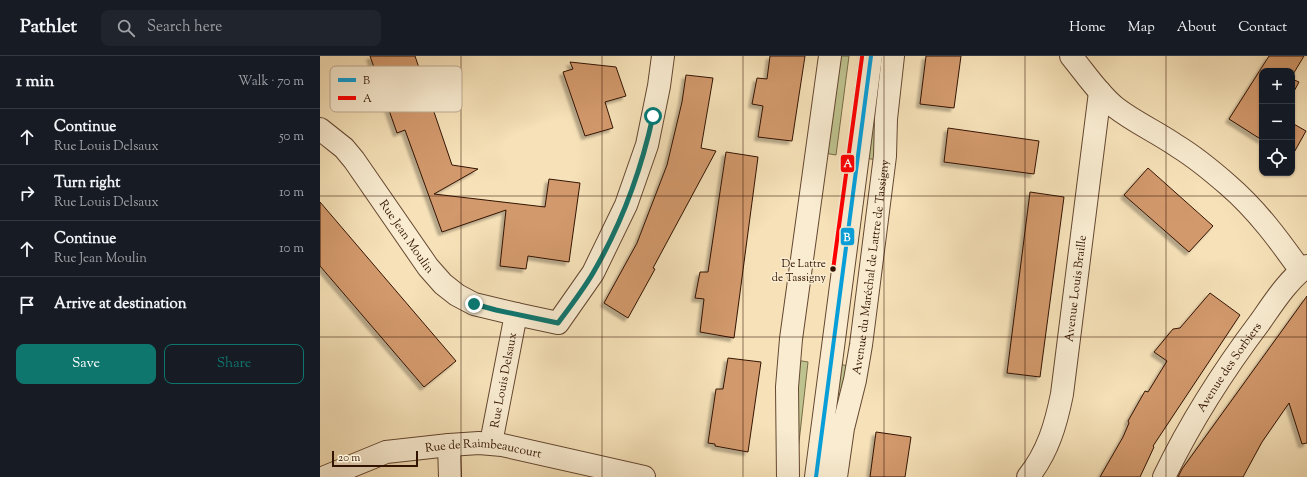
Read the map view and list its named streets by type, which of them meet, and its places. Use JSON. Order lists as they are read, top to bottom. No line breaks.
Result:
{"streets":{"street":["Rue Jean Moulin","Avenue du Maréchal de Lattre de Tassigny","Avenue Louis Braille","Avenue des Sorbiers","Rue Louis Delsaux","Rue de Raimbeaucourt"]},"crossings":[["Rue Jean Moulin","Rue Louis Delsaux"],["Rue Louis Delsaux","Rue de Raimbeaucourt"]],"places":["De Lattre de Tassigny"],"lines":["transit line B","transit line A"],"legend":["B","A"],"scale_bar":"20 m","page":{"header":"Pathlet","search":"Search here","nav":["Home","Map","About","Contact"],"heading":["1 min","Walk · 70 m"],"map_buttons":["+","−"],"list":[["Continue","Rue Louis Delsaux","50 m"],["Turn right","Rue Louis Delsaux","10 m"],["Continue","Rue Jean Moulin","10 m"],"Arrive at destination"],"buttons":["Save","Share"],"scale":"20 m"}}
